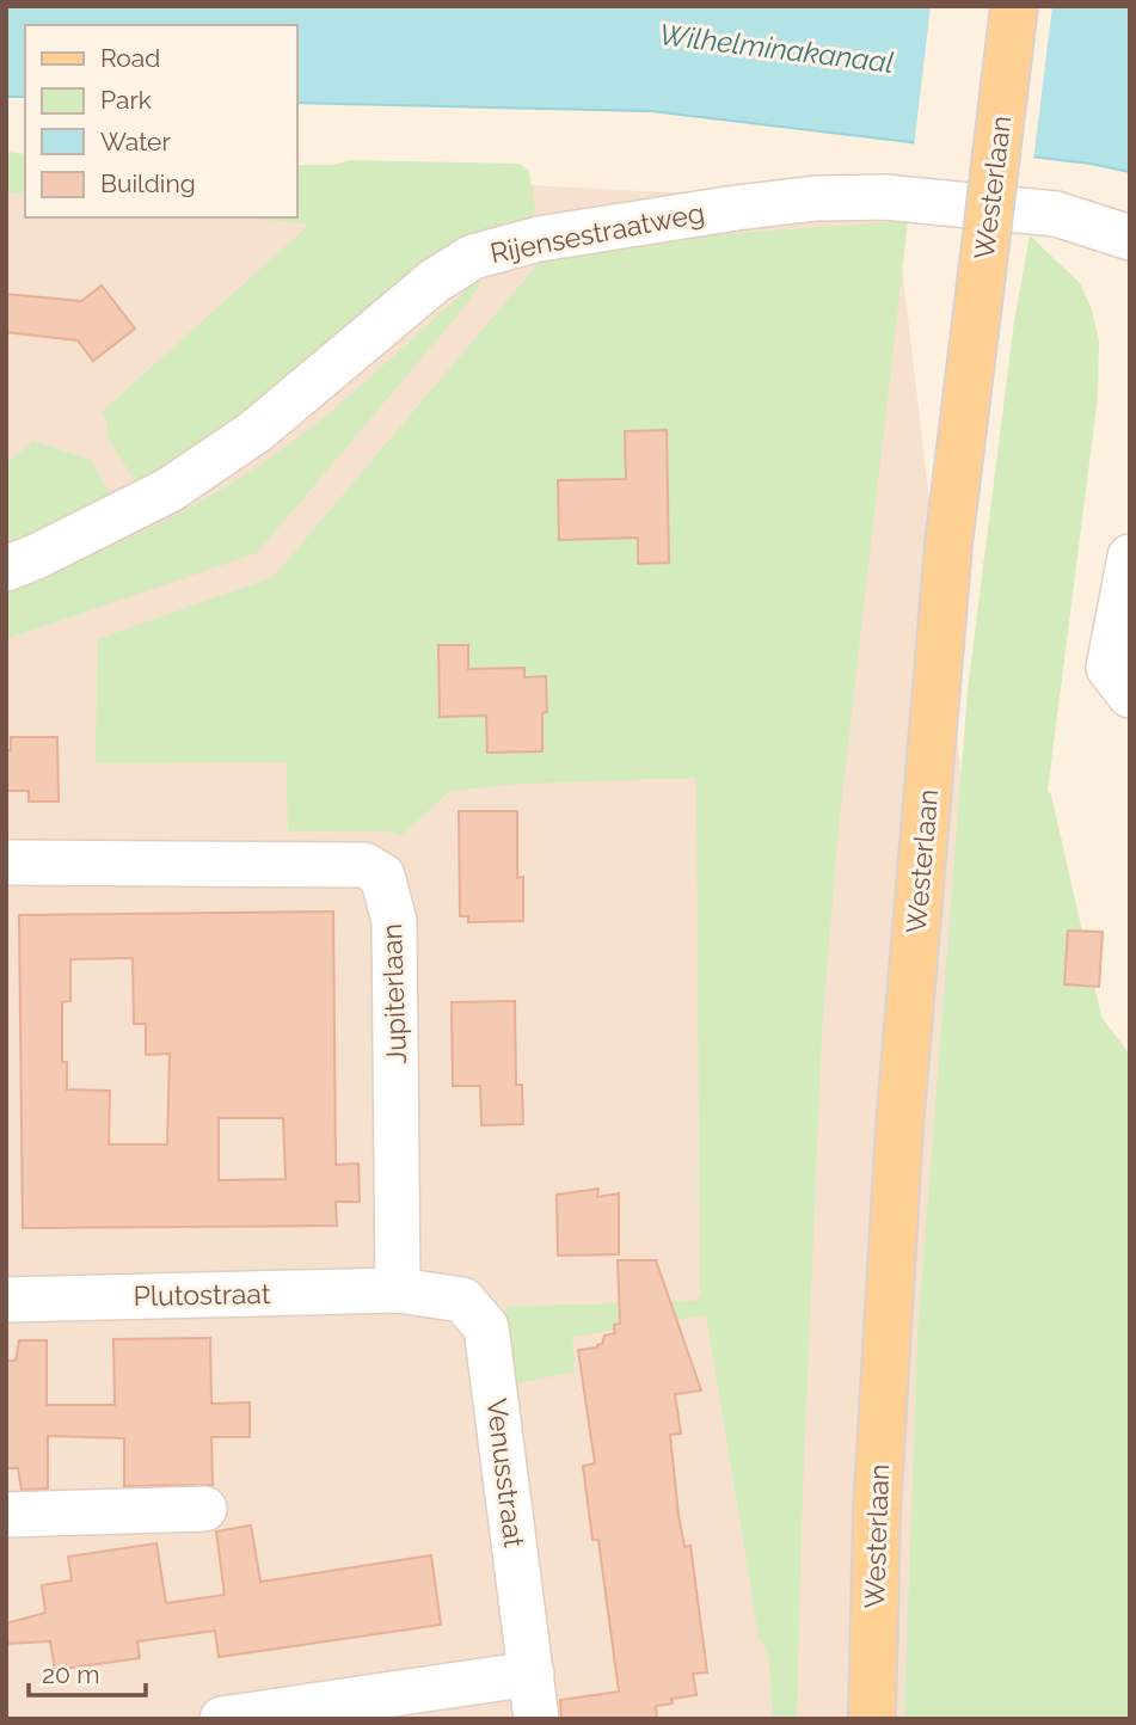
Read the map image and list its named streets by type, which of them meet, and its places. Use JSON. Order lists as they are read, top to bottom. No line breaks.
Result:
{"streets":{"main road":["Westerlaan"],"street":["Rijensestraatweg","Jupiterlaan","Plutostraat","Venusstraat"]},"crossings":[["Jupiterlaan","Plutostraat"],["Jupiterlaan","Venusstraat"],["Plutostraat","Venusstraat"]],"water":["Wilhelminakanaal"],"legend":["Road","Park","Water","Building"],"scale_bar":"20 m"}
